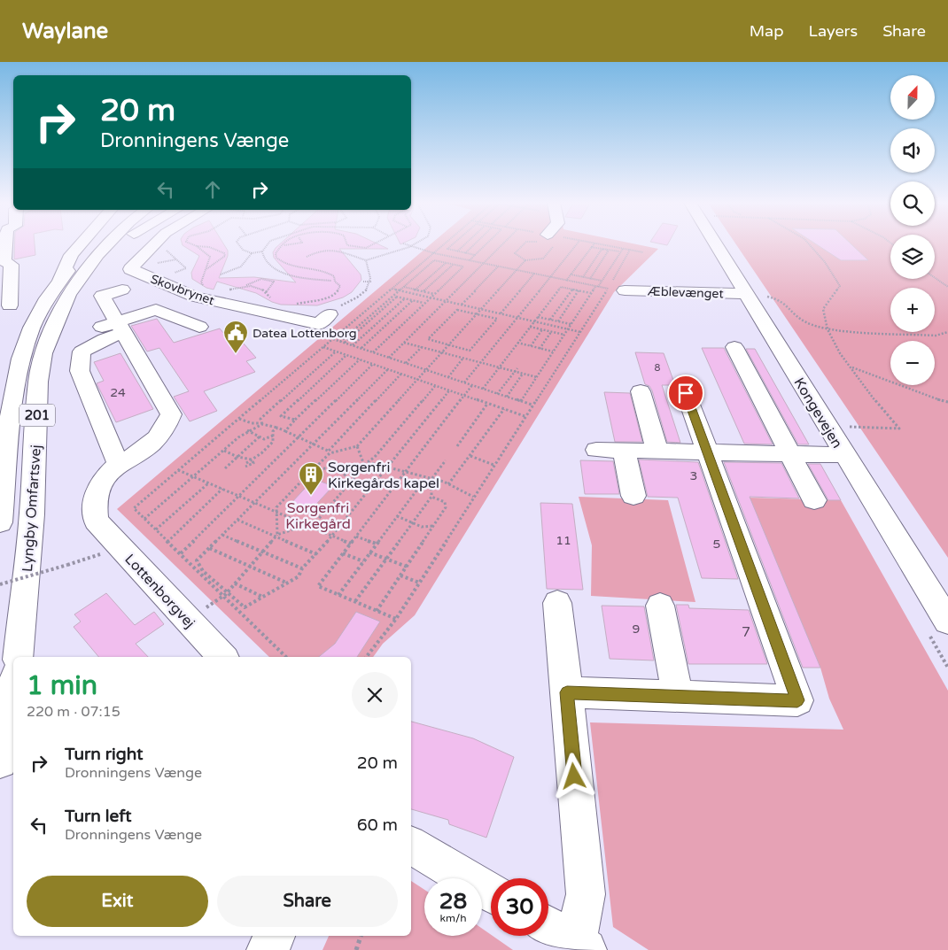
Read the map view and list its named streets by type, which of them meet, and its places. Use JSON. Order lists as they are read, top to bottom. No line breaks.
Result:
{"streets":{"main road":["Skovbrynet","Æblevænget","Kongevejen","201","Lyngby Omfartsvej","Lottenborgvej"]},"crossings":[["Æblevænget","Kongevejen"]],"parks":["Sorgenfri Kirkegård"],"places":{"public building":["Datea Lottenborg"],"building":["Sorgenfri Kirkegårds kapel"]},"house_numbers":["8","24","3","11","5","9","7"],"north":"top","page":{"header":"Waylane","nav":["Map","Layers","Share"],"map_buttons":["+","−"],"turn":["20 m","Dronningens Vænge"],"heading":["1 min","220 m · 07:15"],"list":[{"name":"Turn right","note":"Dronningens Vænge","value":"20 m"},{"name":"Turn left","note":"Dronningens Vænge","value":"60 m"}],"buttons":["Exit","Share"],"speed":"28 km/h","limit":"30"}}
